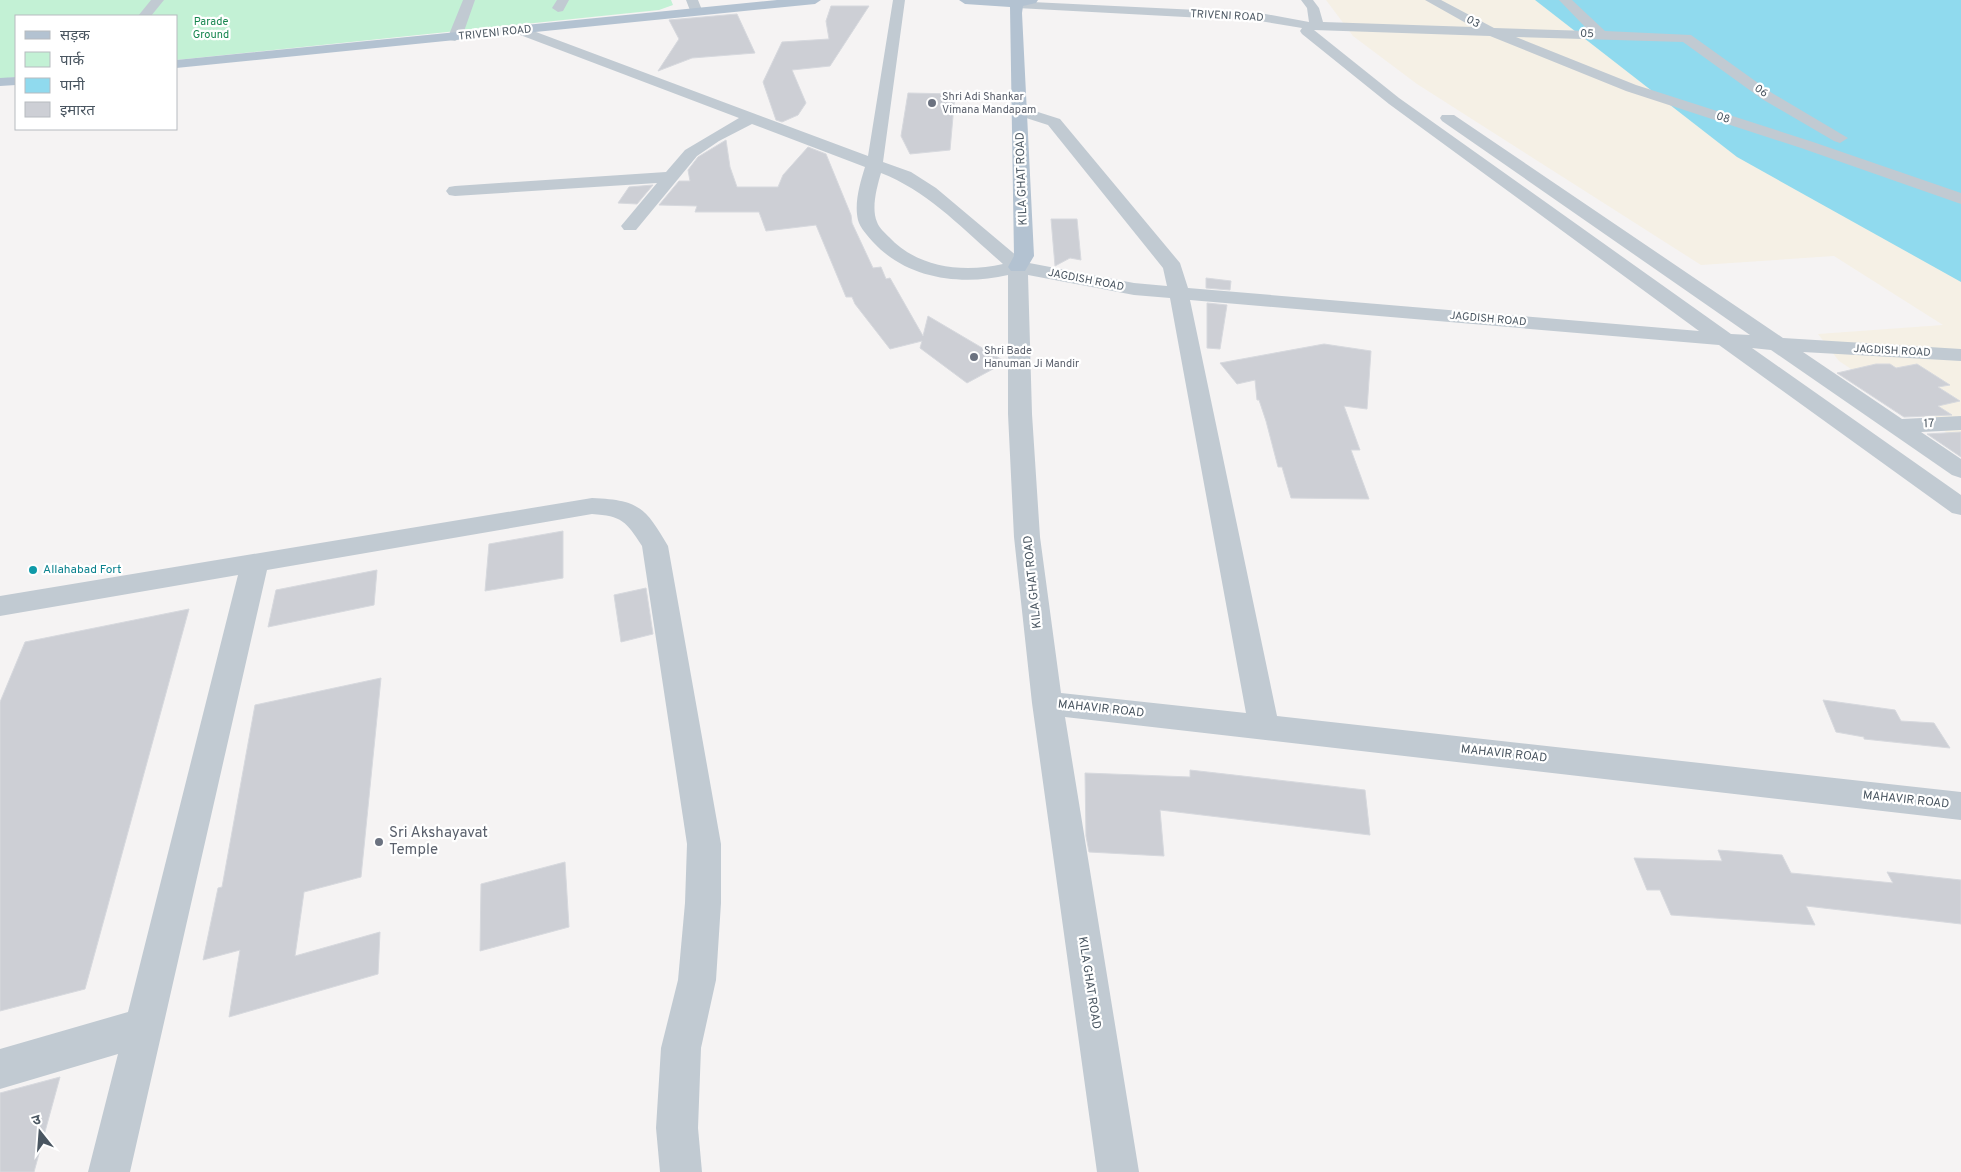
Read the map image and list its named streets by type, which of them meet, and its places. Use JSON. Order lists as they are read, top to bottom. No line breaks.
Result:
{"streets":{"main road":["TRIVENI ROAD","KILA GHAT ROAD"],"street":["03","05","06","08","JAGDISH ROAD","17","MAHAVIR ROAD"]},"crossings":[["TRIVENI ROAD","03"],["TRIVENI ROAD","05"],["TRIVENI ROAD","08"],["TRIVENI ROAD","KILA GHAT ROAD"],["03","05"],["03","08"],["05","06"],["05","08"],["KILA GHAT ROAD","JAGDISH ROAD"],["KILA GHAT ROAD","MAHAVIR ROAD"]],"parks":["Parade Ground"],"places":["Shri Adi Shankar Vimana Mandapam","Shri Bade Hanuman Ji Mandir","Allahabad Fort","Sri Akshayavat Temple"],"legend":["सड़क","पार्क","पानी","इमारत"],"north":"top"}
